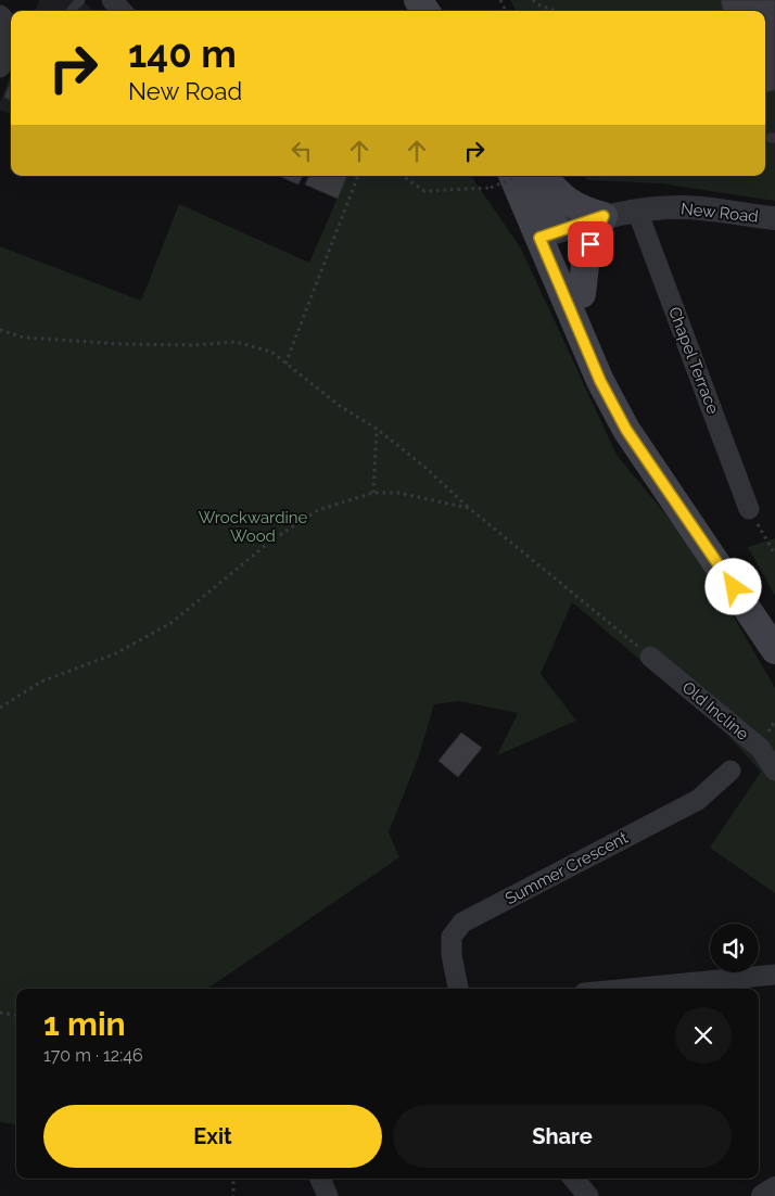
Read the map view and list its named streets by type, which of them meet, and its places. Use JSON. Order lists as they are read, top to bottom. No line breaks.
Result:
{"streets":{"street":["New Road","Chapel Terrace","Old Incline","Summer Crescent"]},"crossings":[["New Road","Chapel Terrace"]],"parks":["Wrockwardine Wood"],"page":{"turn":["140 m","New Road"],"heading":["1 min","170 m · 12:46"],"buttons":["Exit","Share"]}}
